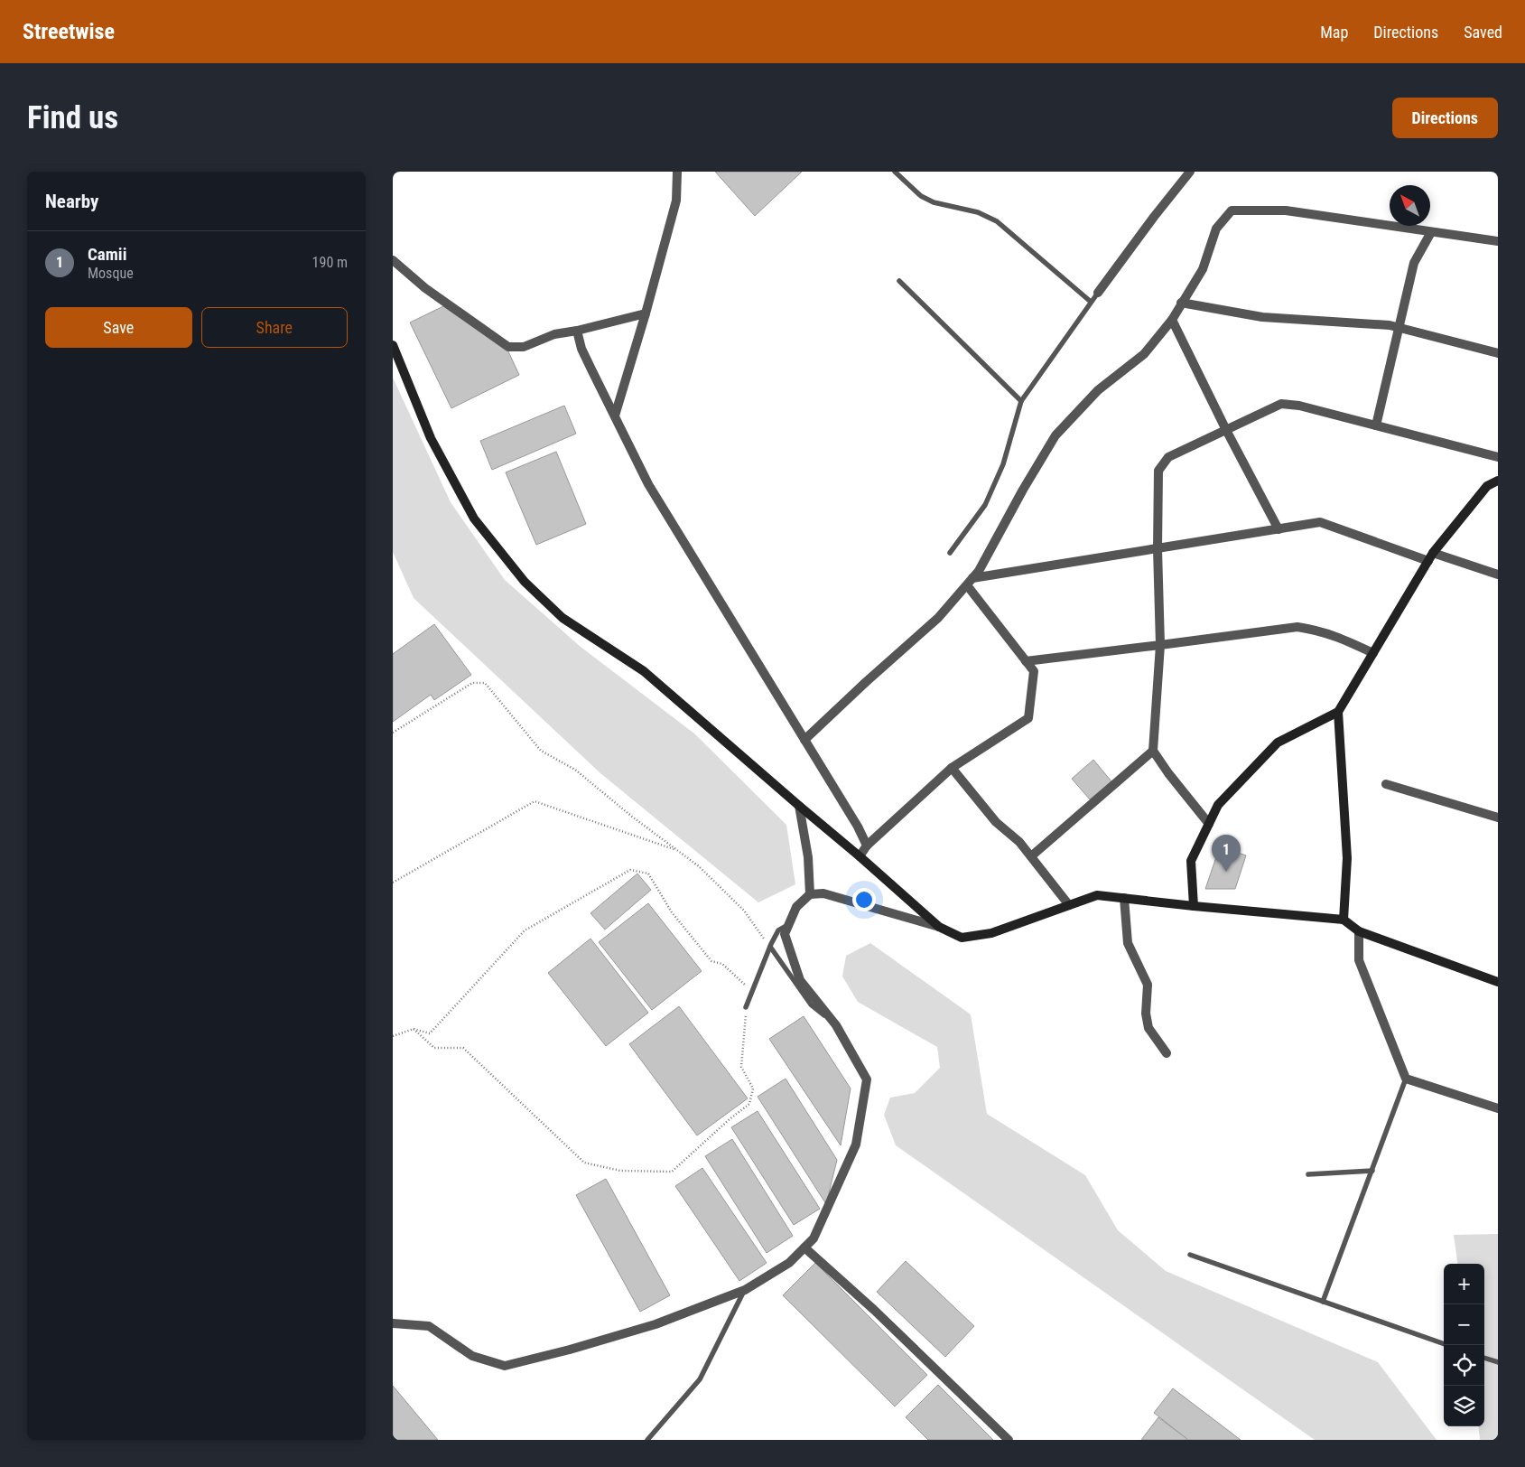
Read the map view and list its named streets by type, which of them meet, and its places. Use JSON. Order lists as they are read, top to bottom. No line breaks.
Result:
{"north":"top left","page":{"header":"Streetwise","nav":["Map","Directions","Saved"],"buttons":["Directions",["Save","Share"]],"title":"Find us","heading":"Nearby","list":[{"mark":"1","name":"Camii","note":"Mosque","value":"190 m"}],"pins":"1","map_buttons":["+","−"]}}
